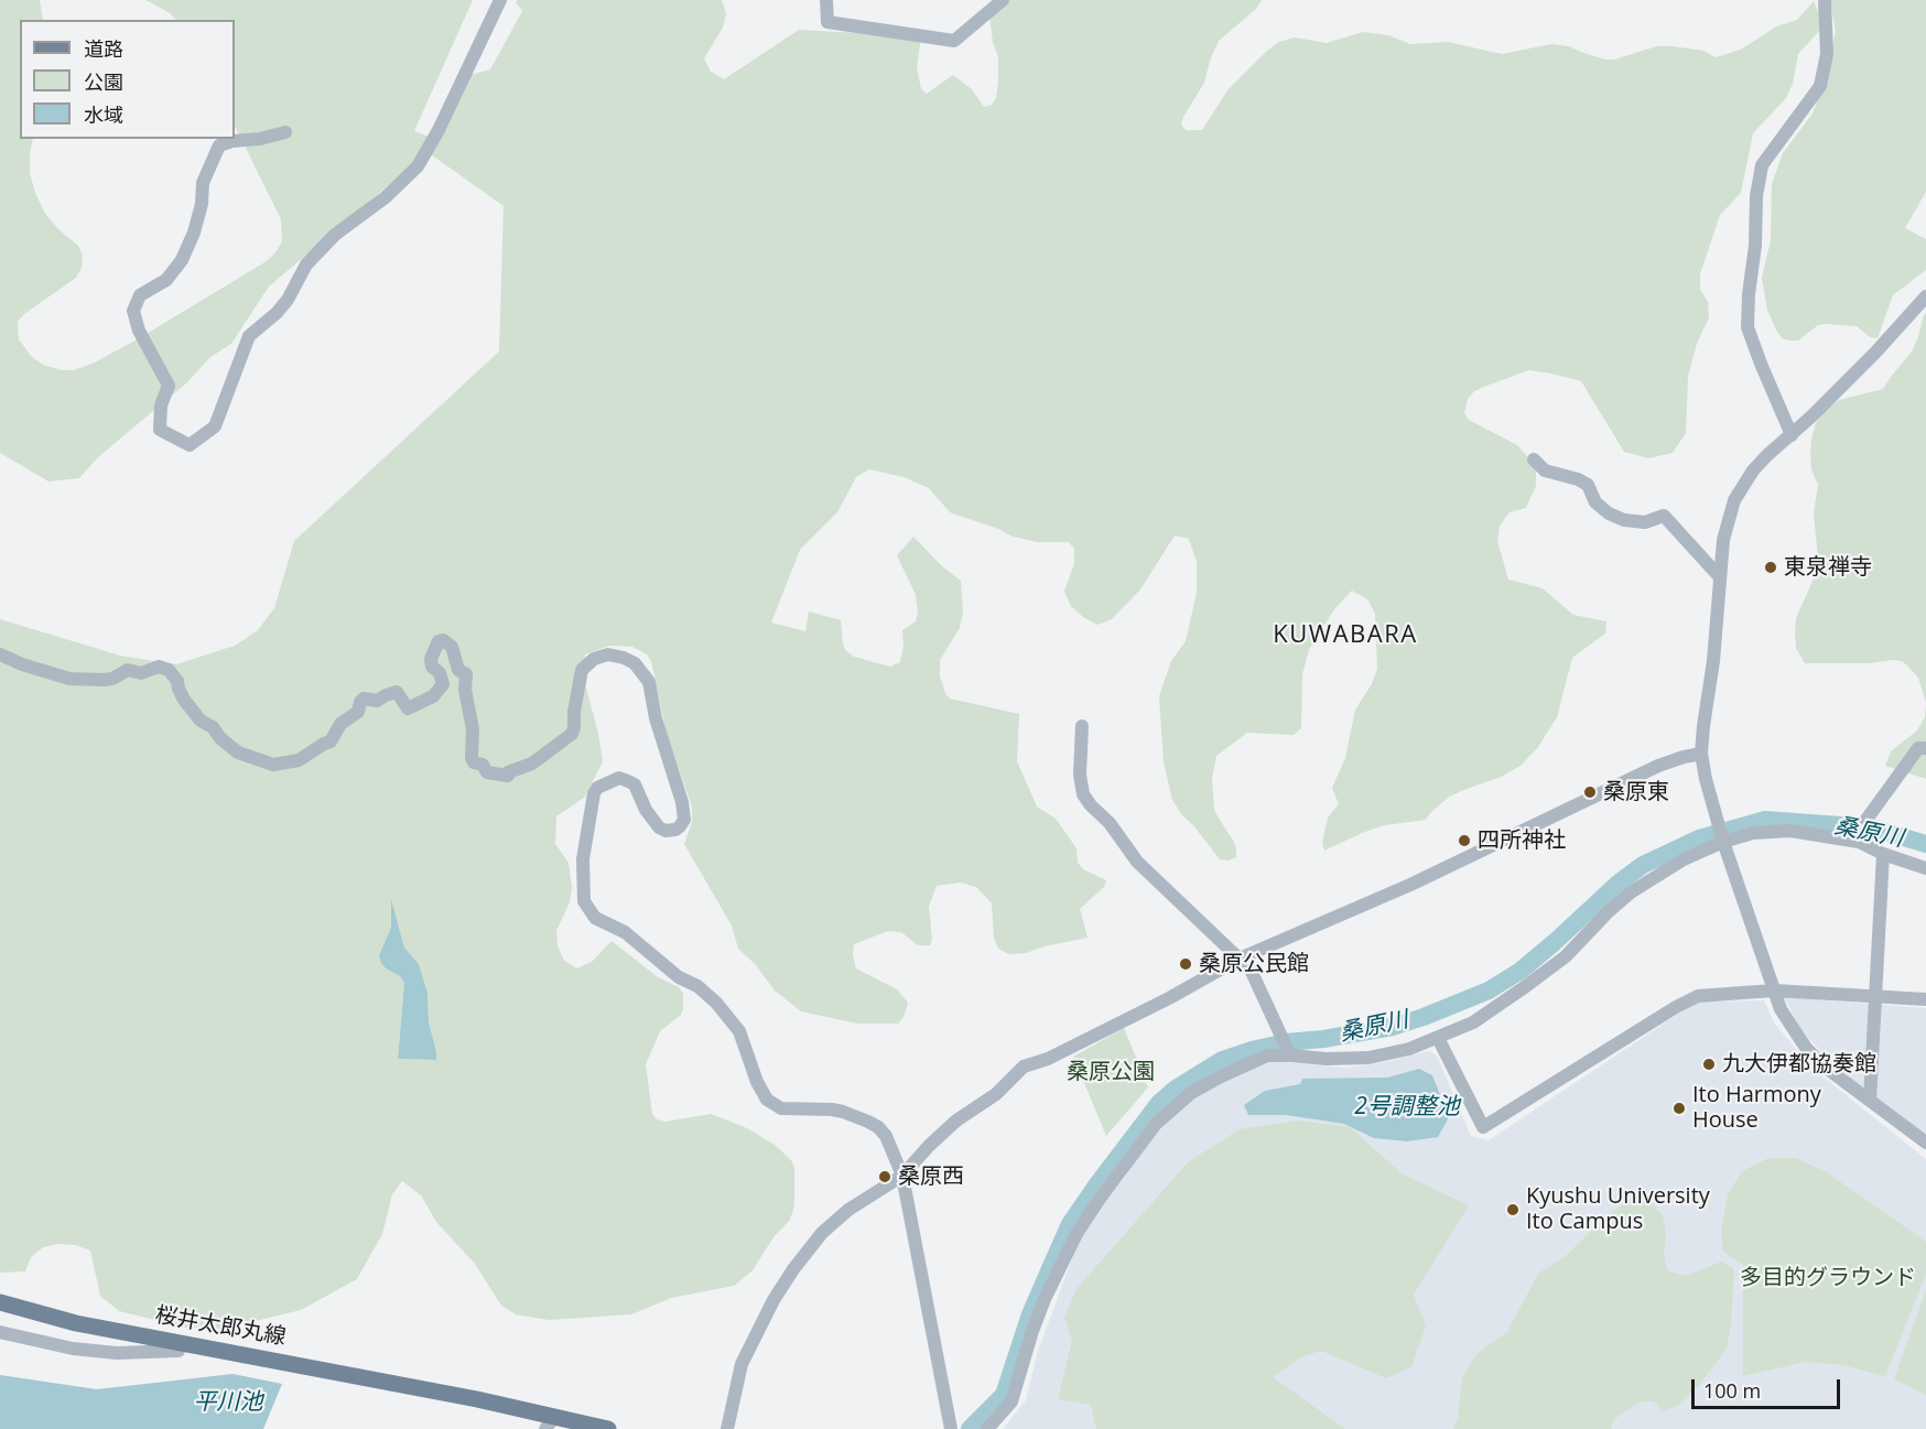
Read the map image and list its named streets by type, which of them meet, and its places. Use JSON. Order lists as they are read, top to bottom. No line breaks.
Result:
{"streets":{"main road":["桜井太郎丸線"]},"districts":["KUWABARA"],"water":["桑原川","2号調整池","平川池"],"parks":["桑原公園","多目的グラウンド"],"places":["東泉禅寺","桑原東","四所神社","桑原公民館","九大伊都協奏館","Ito Harmony House","桑原西","Kyushu University Ito Campus"],"legend":["道路","公園","水域"],"scale_bar":"100 m"}
